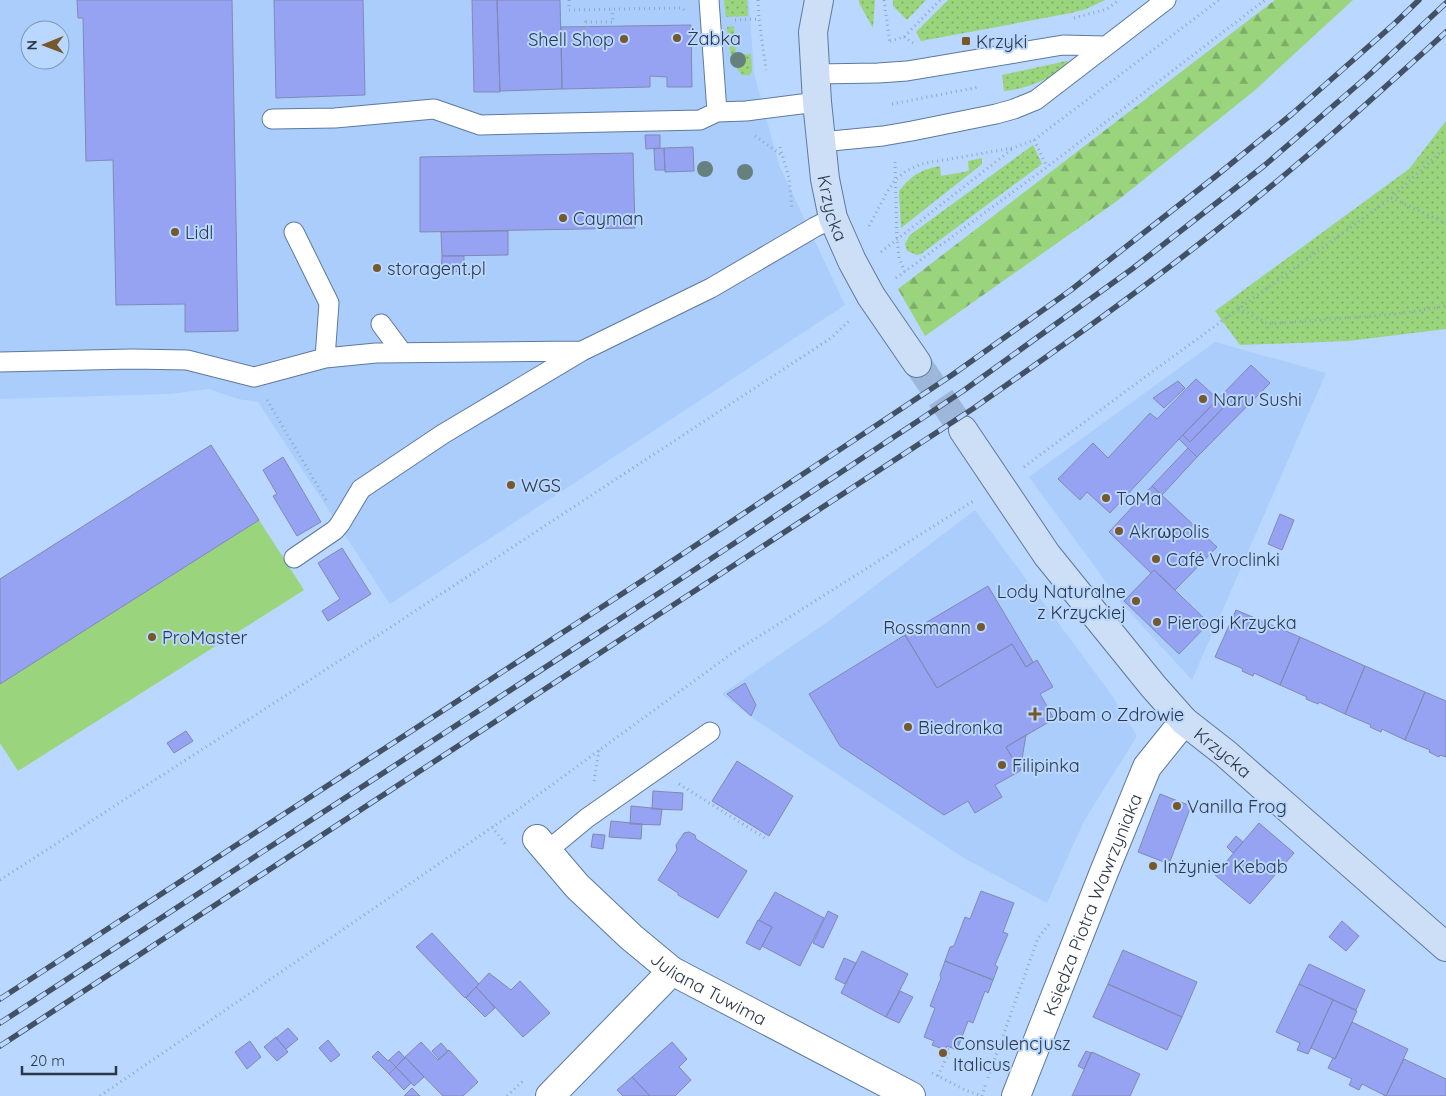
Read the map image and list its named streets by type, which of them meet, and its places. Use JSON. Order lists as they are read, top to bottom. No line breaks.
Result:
{"streets":{"street":["Krzycka","Księdza Piotra Wawrzyniaka","Juliana Tuwima"]},"crossings":[["Krzycka","Księdza Piotra Wawrzyniaka"]],"places":{"other":["Żabka","Shell Shop","Cayman","Lidl","storagent.pl","Naru Sushi","WGS","ToMa","Akrωpolis","Café Vroclinki","Lody Naturalne z Krzyckiej","Pierogi Krzycka","Rossmann","ProMaster","Biedronka","Filipinka","Vanilla Frog","Inżynier Kebab","Consulencjusz Italicus"],"transit":["Krzyki"],"health":["Dbam o Zdrowie"]},"scale_bar":"20 m","north":"left"}
